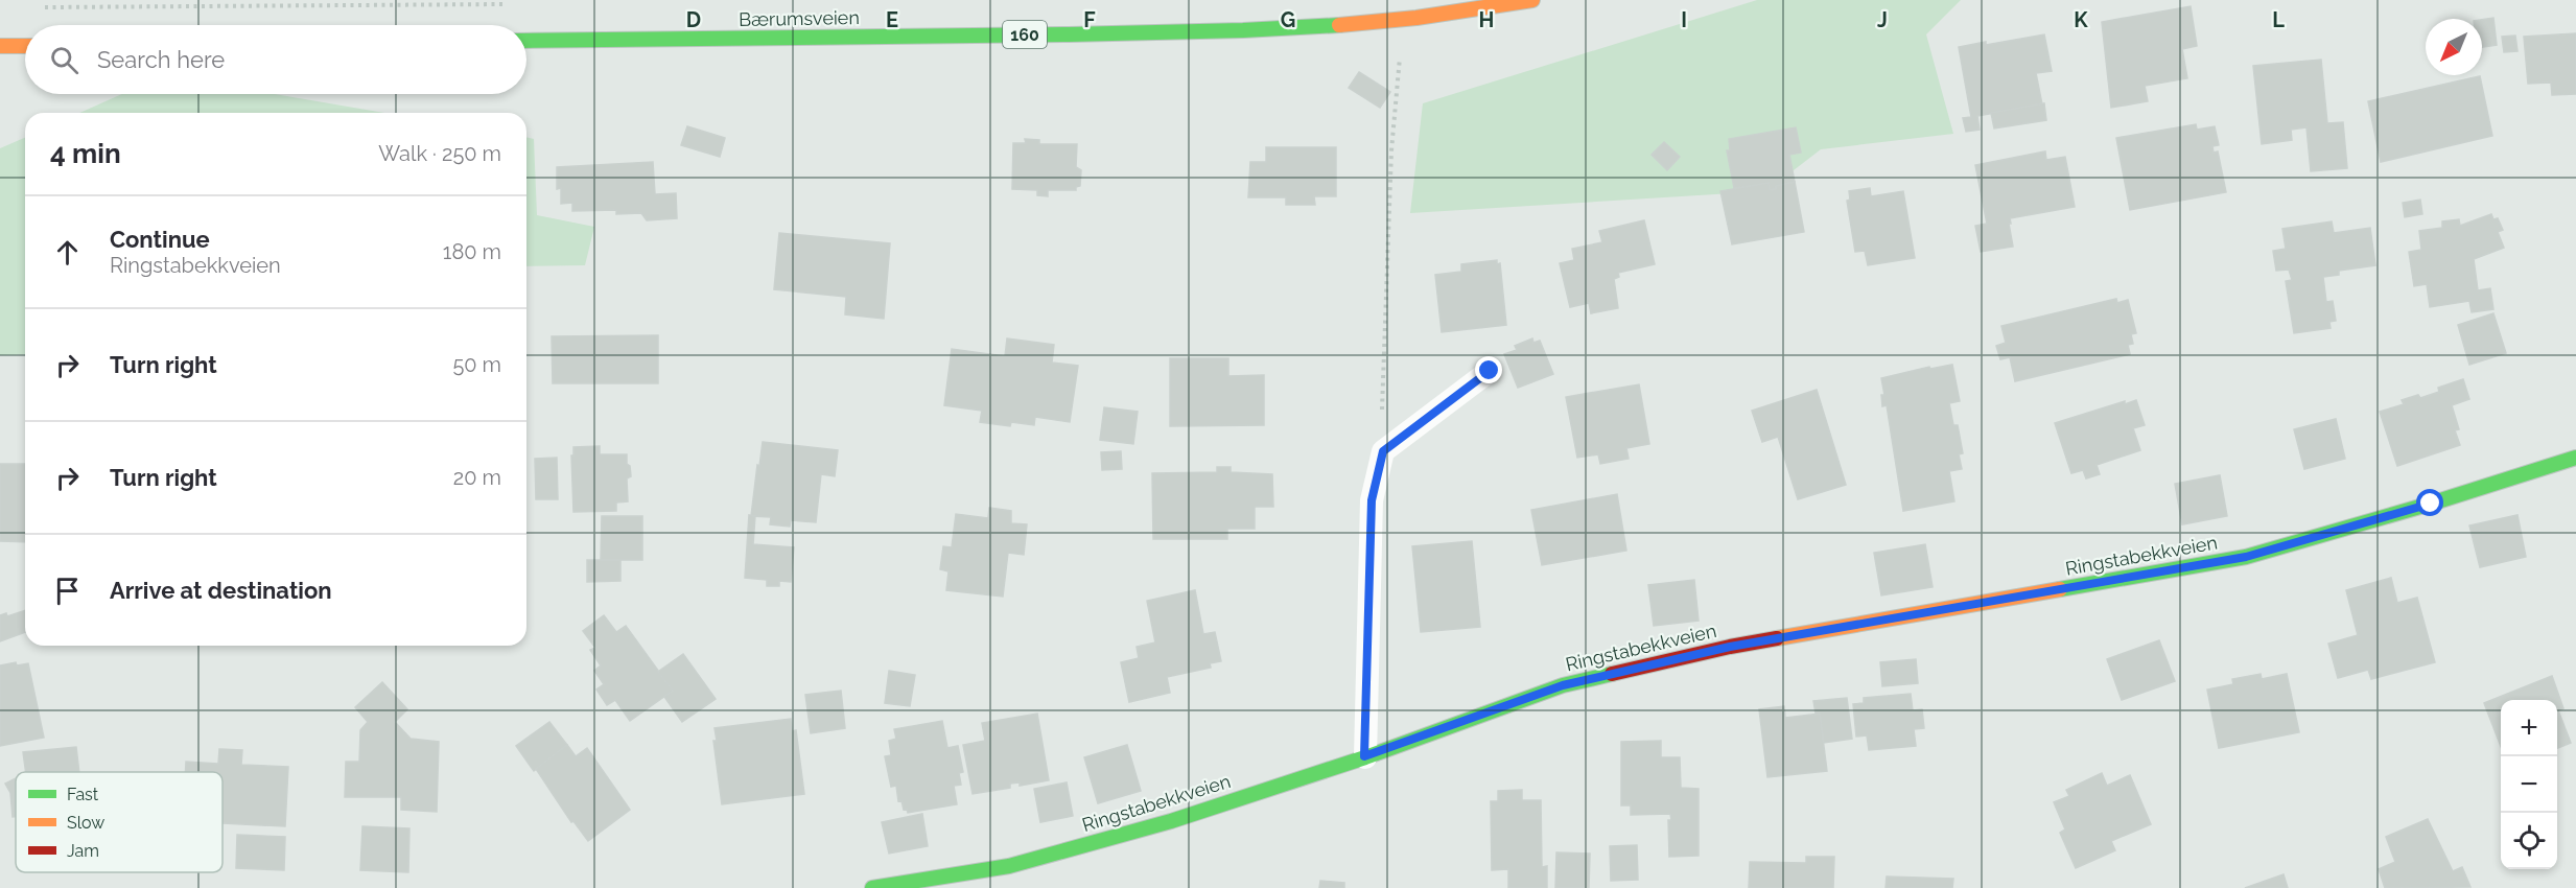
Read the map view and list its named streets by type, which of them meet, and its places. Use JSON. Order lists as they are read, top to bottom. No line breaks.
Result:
{"streets":{"street":["Bærumsveien","160","Ringstabekkveien"]},"legend":["Fast","Slow","Jam"],"north":"bottom left","page":{"search":"Search here","heading":["4 min","Walk · 250 m"],"list":[["Continue","Ringstabekkveien","180 m"],["Turn right","50 m"],["Turn right","20 m"],"Arrive at destination"],"map_buttons":["+","−"]},"grid":{"columns":["D","E","F","G","H","I","J","K","L"]}}
